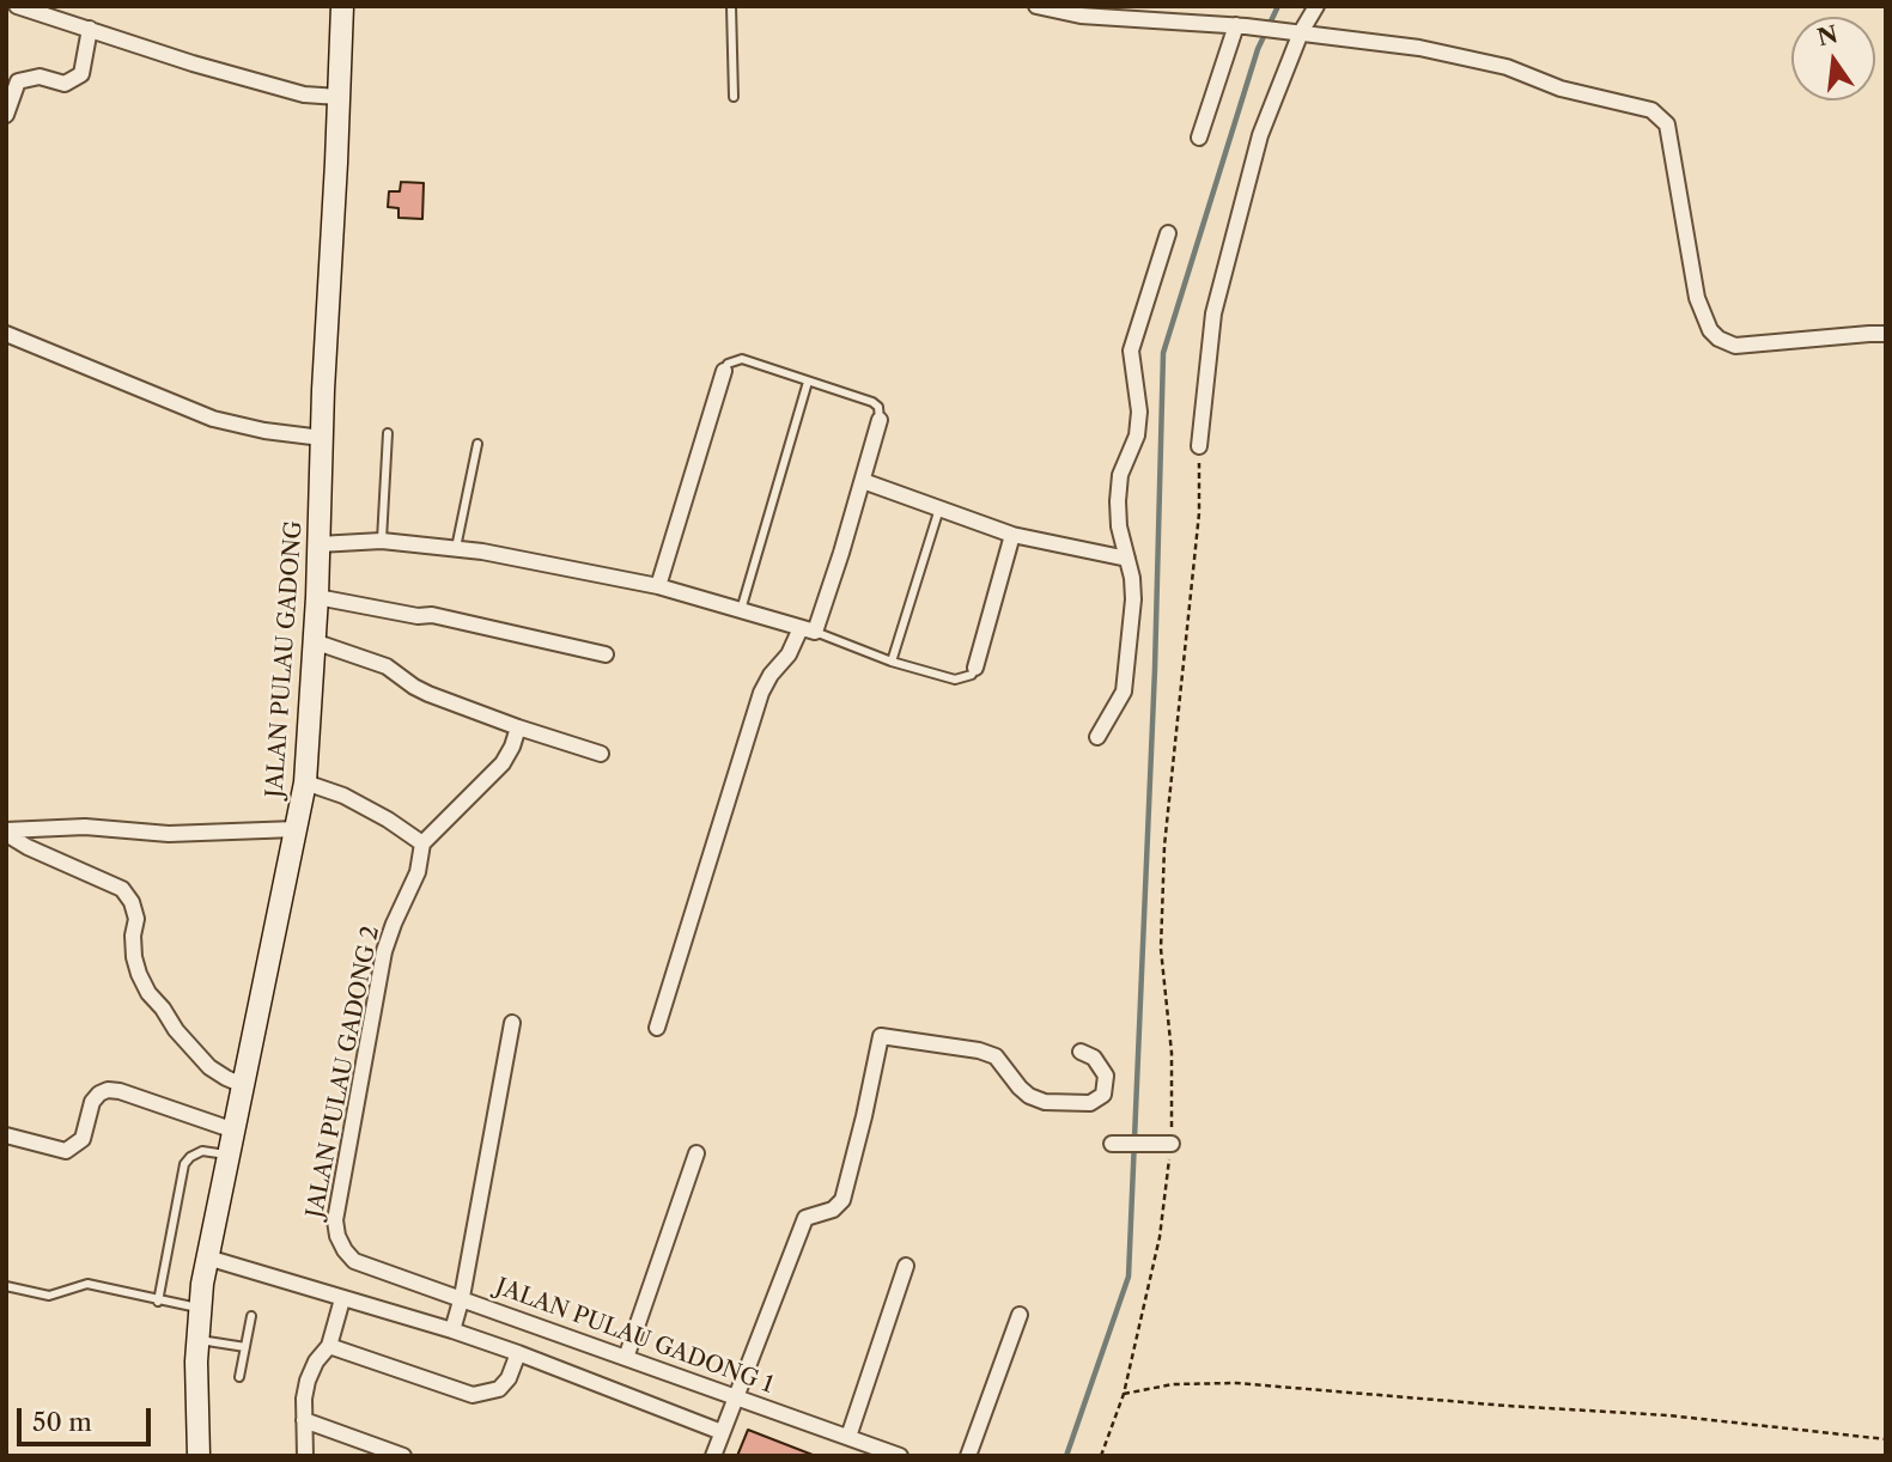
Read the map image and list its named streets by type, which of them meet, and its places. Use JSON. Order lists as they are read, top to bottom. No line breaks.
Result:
{"streets":{"main road":["JALAN PULAU GADONG"],"street":["JALAN PULAU GADONG 2","JALAN PULAU GADONG 1"]},"crossings":[["JALAN PULAU GADONG 2","JALAN PULAU GADONG 1"]],"scale_bar":"50 m","north":"top"}
